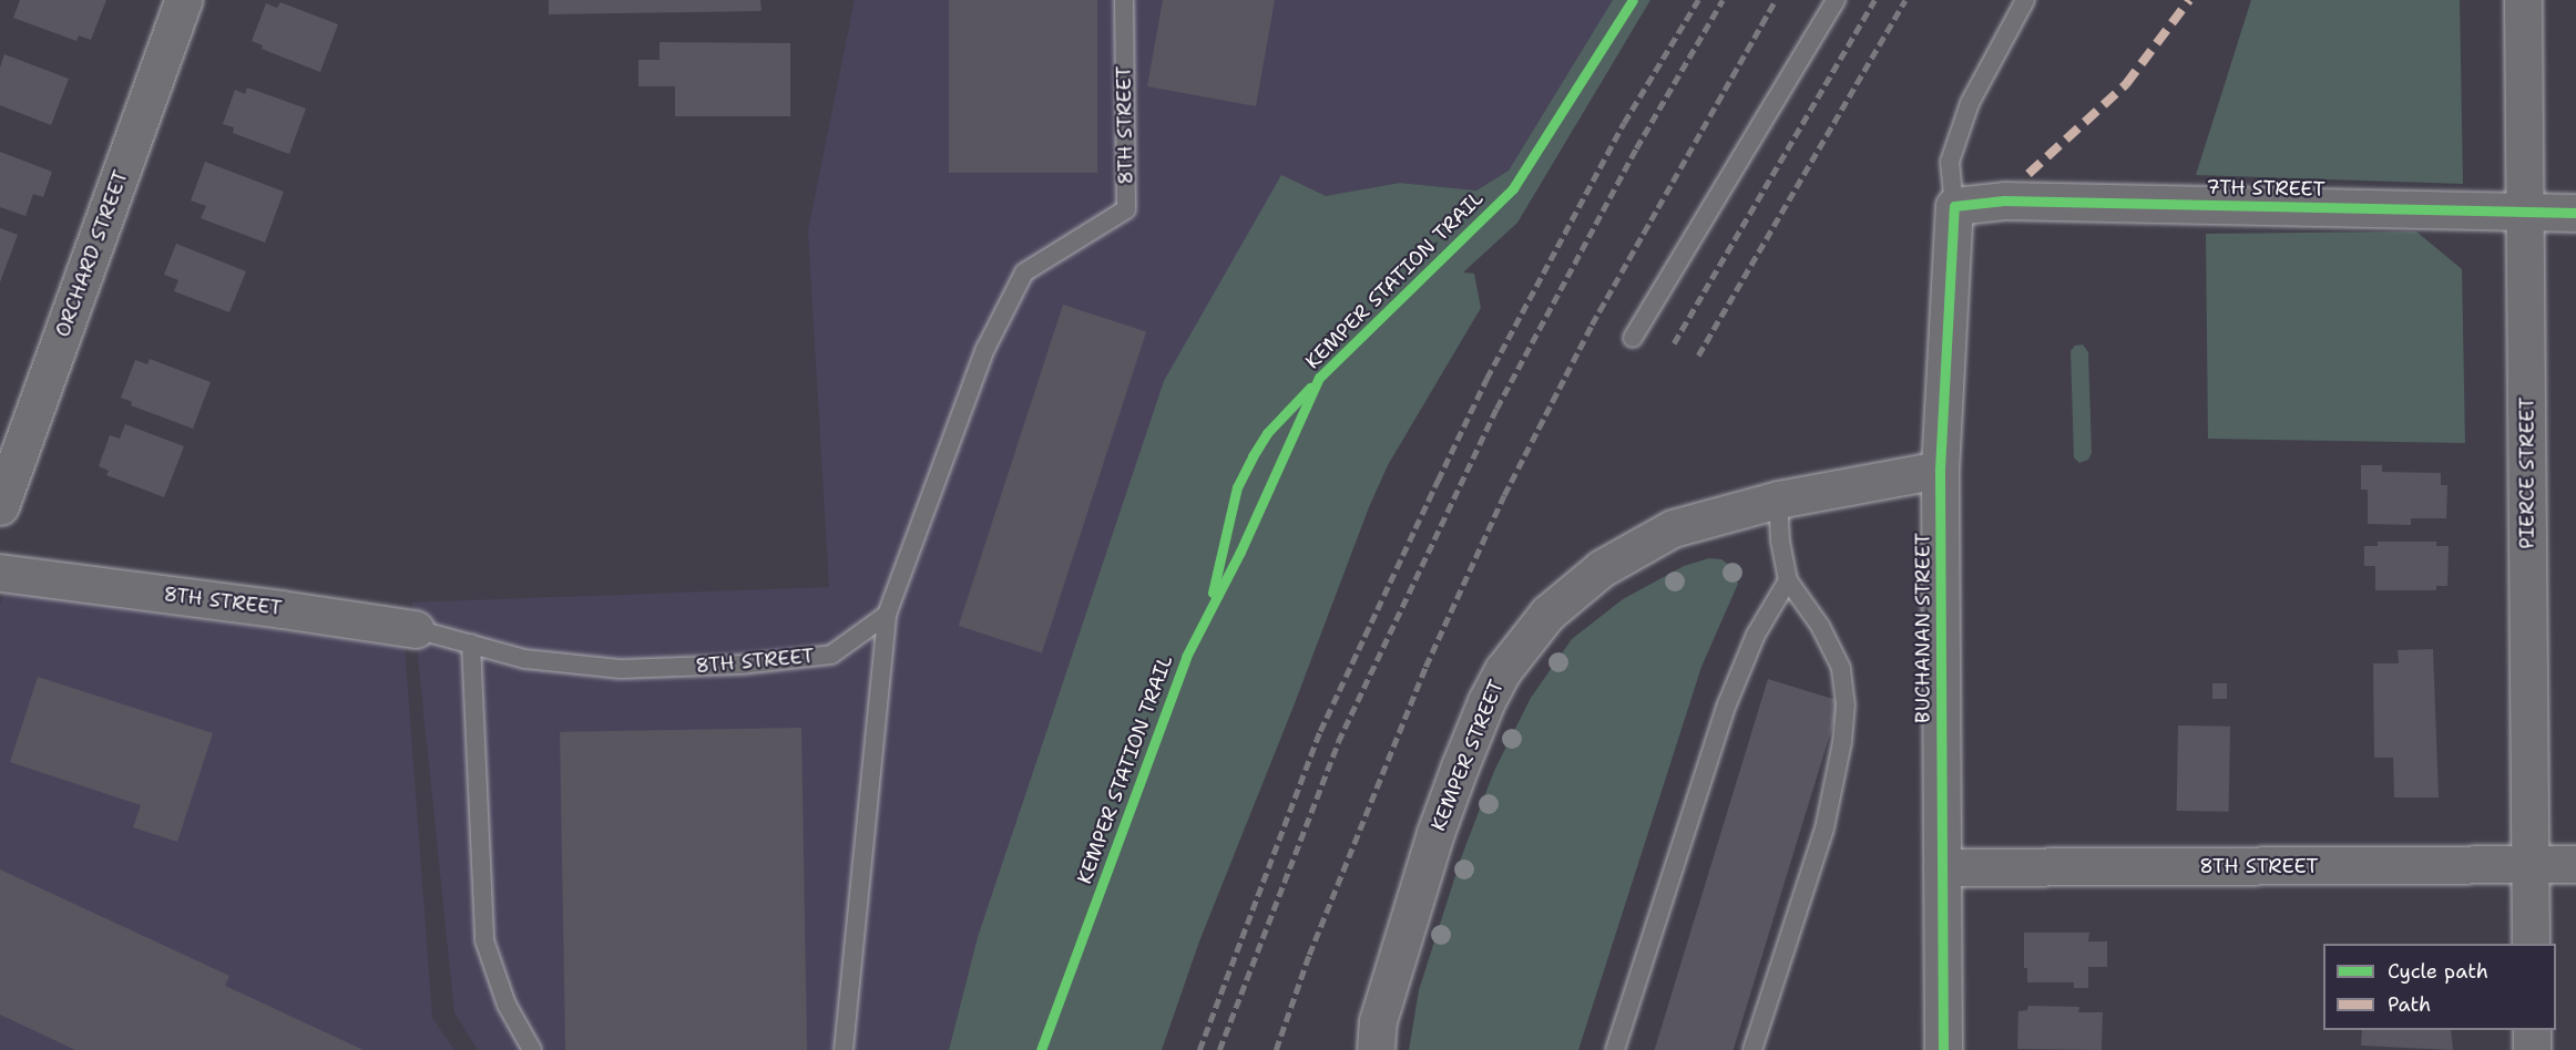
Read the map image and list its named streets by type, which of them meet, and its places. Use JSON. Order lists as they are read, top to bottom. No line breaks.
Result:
{"streets":{"street":["8TH STREET","7TH STREET","ORCHARD STREET","PIERCE STREET","BUCHANAN STREET","KEMPER STREET"],"cycle path":["KEMPER STATION TRAIL"]},"crossings":[["8TH STREET","PIERCE STREET"],["8TH STREET","BUCHANAN STREET"],["7TH STREET","PIERCE STREET"],["7TH STREET","BUCHANAN STREET"],["BUCHANAN STREET","KEMPER STREET"]],"legend":["Cycle path","Path"]}
